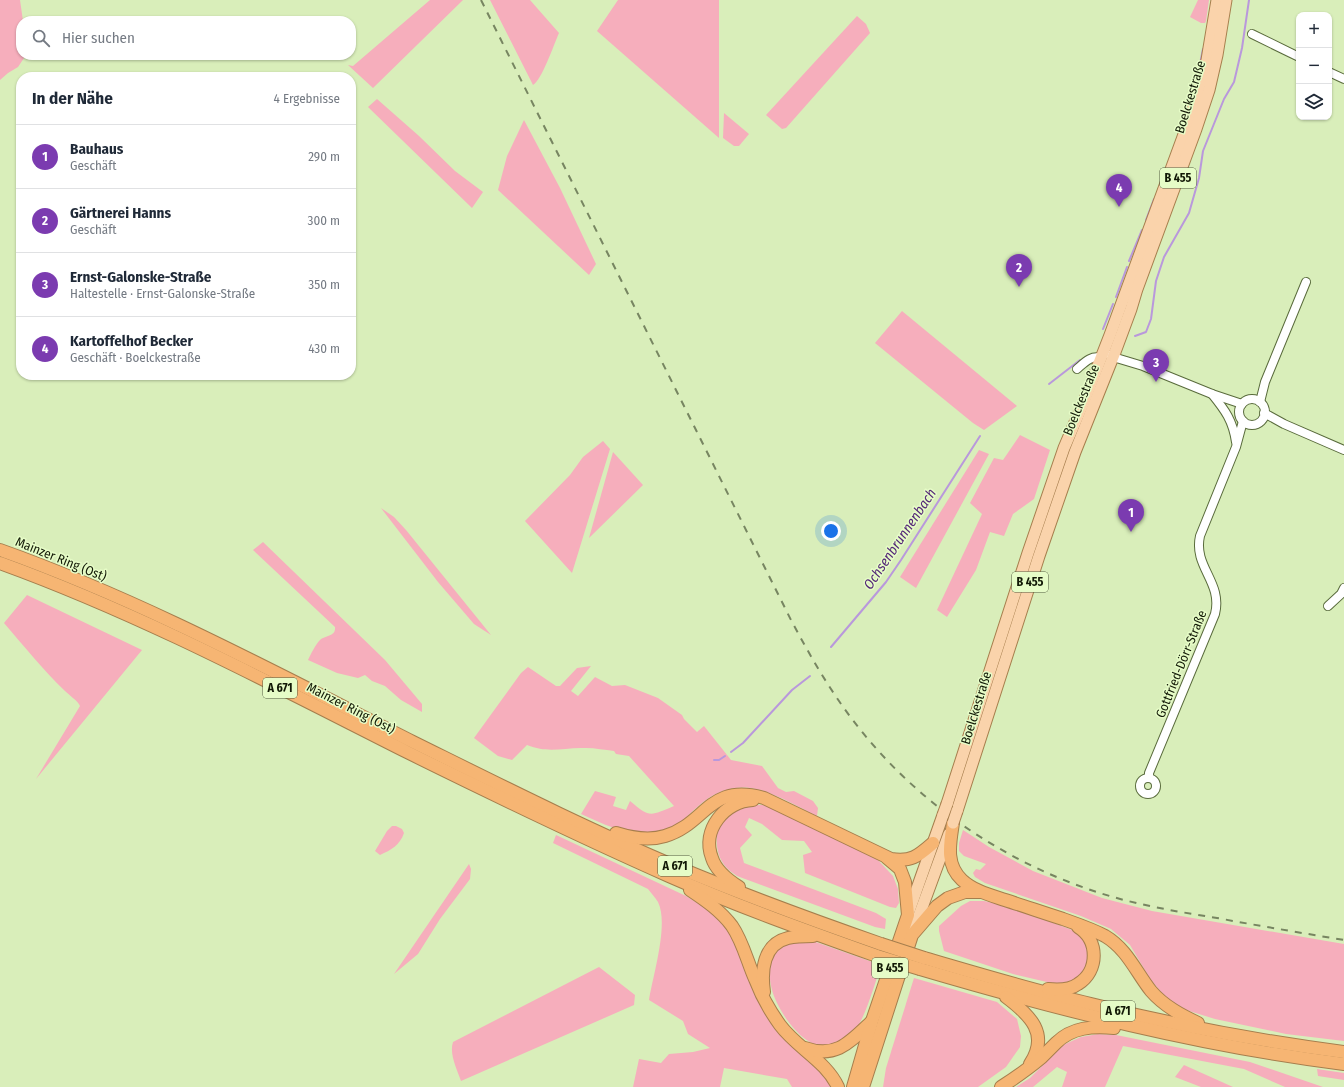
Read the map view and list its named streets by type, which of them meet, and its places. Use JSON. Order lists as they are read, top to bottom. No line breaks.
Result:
{"streets":{"highway":["B 455","Mainzer Ring (Ost)","A 671"],"main road":["Boelckestraße"],"street":["Gottfried-Dörr-Straße"]},"crossings":[["Boelckestraße","B 455"],["Mainzer Ring (Ost)","A 671"]],"water":["Ochsenbrunnenbach"],"page":{"map_buttons":["+","−"],"search":"Hier suchen","heading":["In der Nähe","4 Ergebnisse"],"list":[{"mark":"1","name":"Bauhaus","note":"Geschäft","value":"290 m"},{"mark":"2","name":"Gärtnerei Hanns","note":"Geschäft","value":"300 m"},{"mark":"3","name":"Ernst-Galonske-Straße","note":"Haltestelle · Ernst-Galonske-Straße","value":"350 m"},{"mark":"4","name":"Kartoffelhof Becker","note":"Geschäft · Boelckestraße","value":"430 m"}],"pins":["4","2","3","1"]}}
